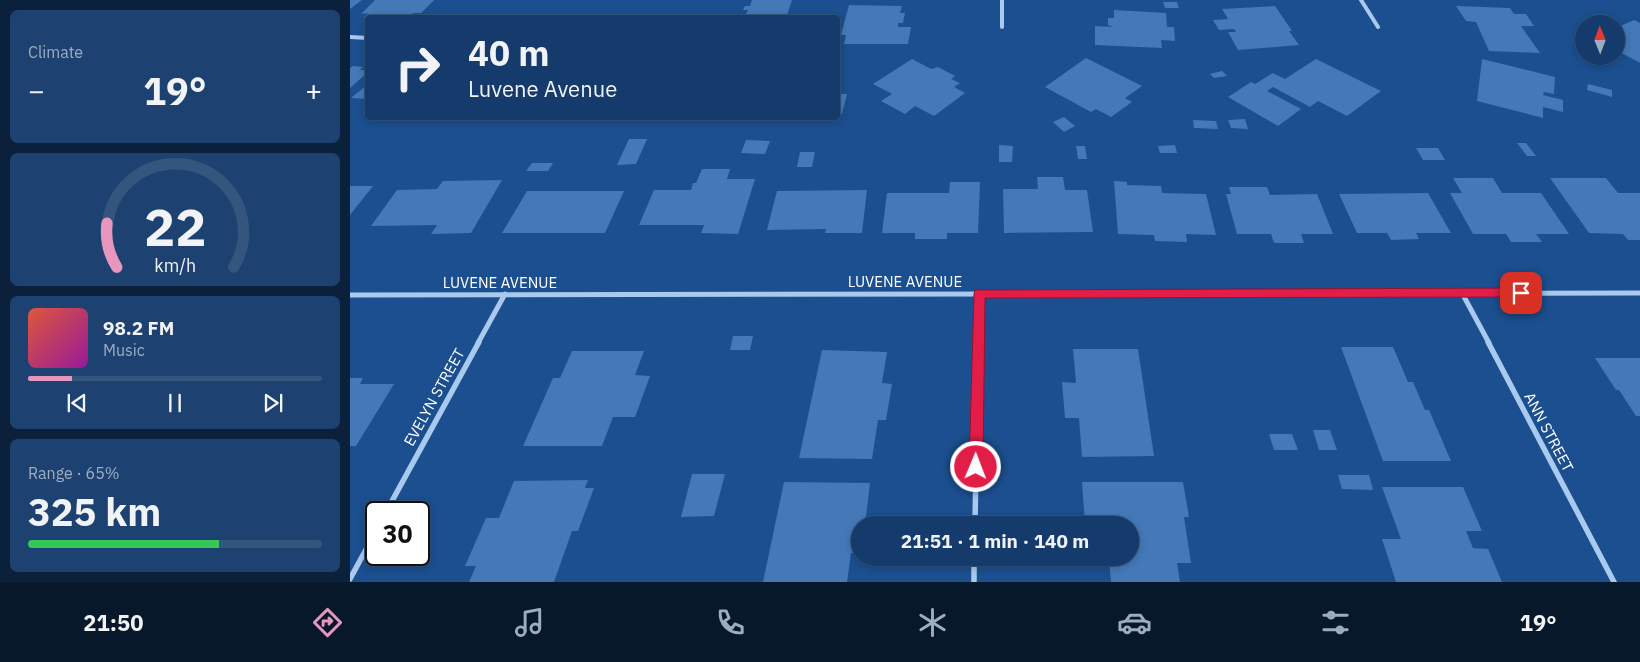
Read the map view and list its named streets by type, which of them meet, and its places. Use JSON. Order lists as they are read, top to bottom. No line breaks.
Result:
{"streets":{"street":["LUVENE AVENUE","EVELYN STREET","ANN STREET"]},"crossings":[["LUVENE AVENUE","EVELYN STREET"],["LUVENE AVENUE","ANN STREET"]],"north":"top","page":{"tile":["Climate",["Range · 65%","325 km"]],"turn":["40 m","Luvene Avenue"],"heat":["−","19°","+"],"song":["98.2 FM","Music"],"limit":"30","trip":"21:51 · 1 min · 140 m","tabs":["21:50","19°"],"gauge":["22","km/h"]}}
